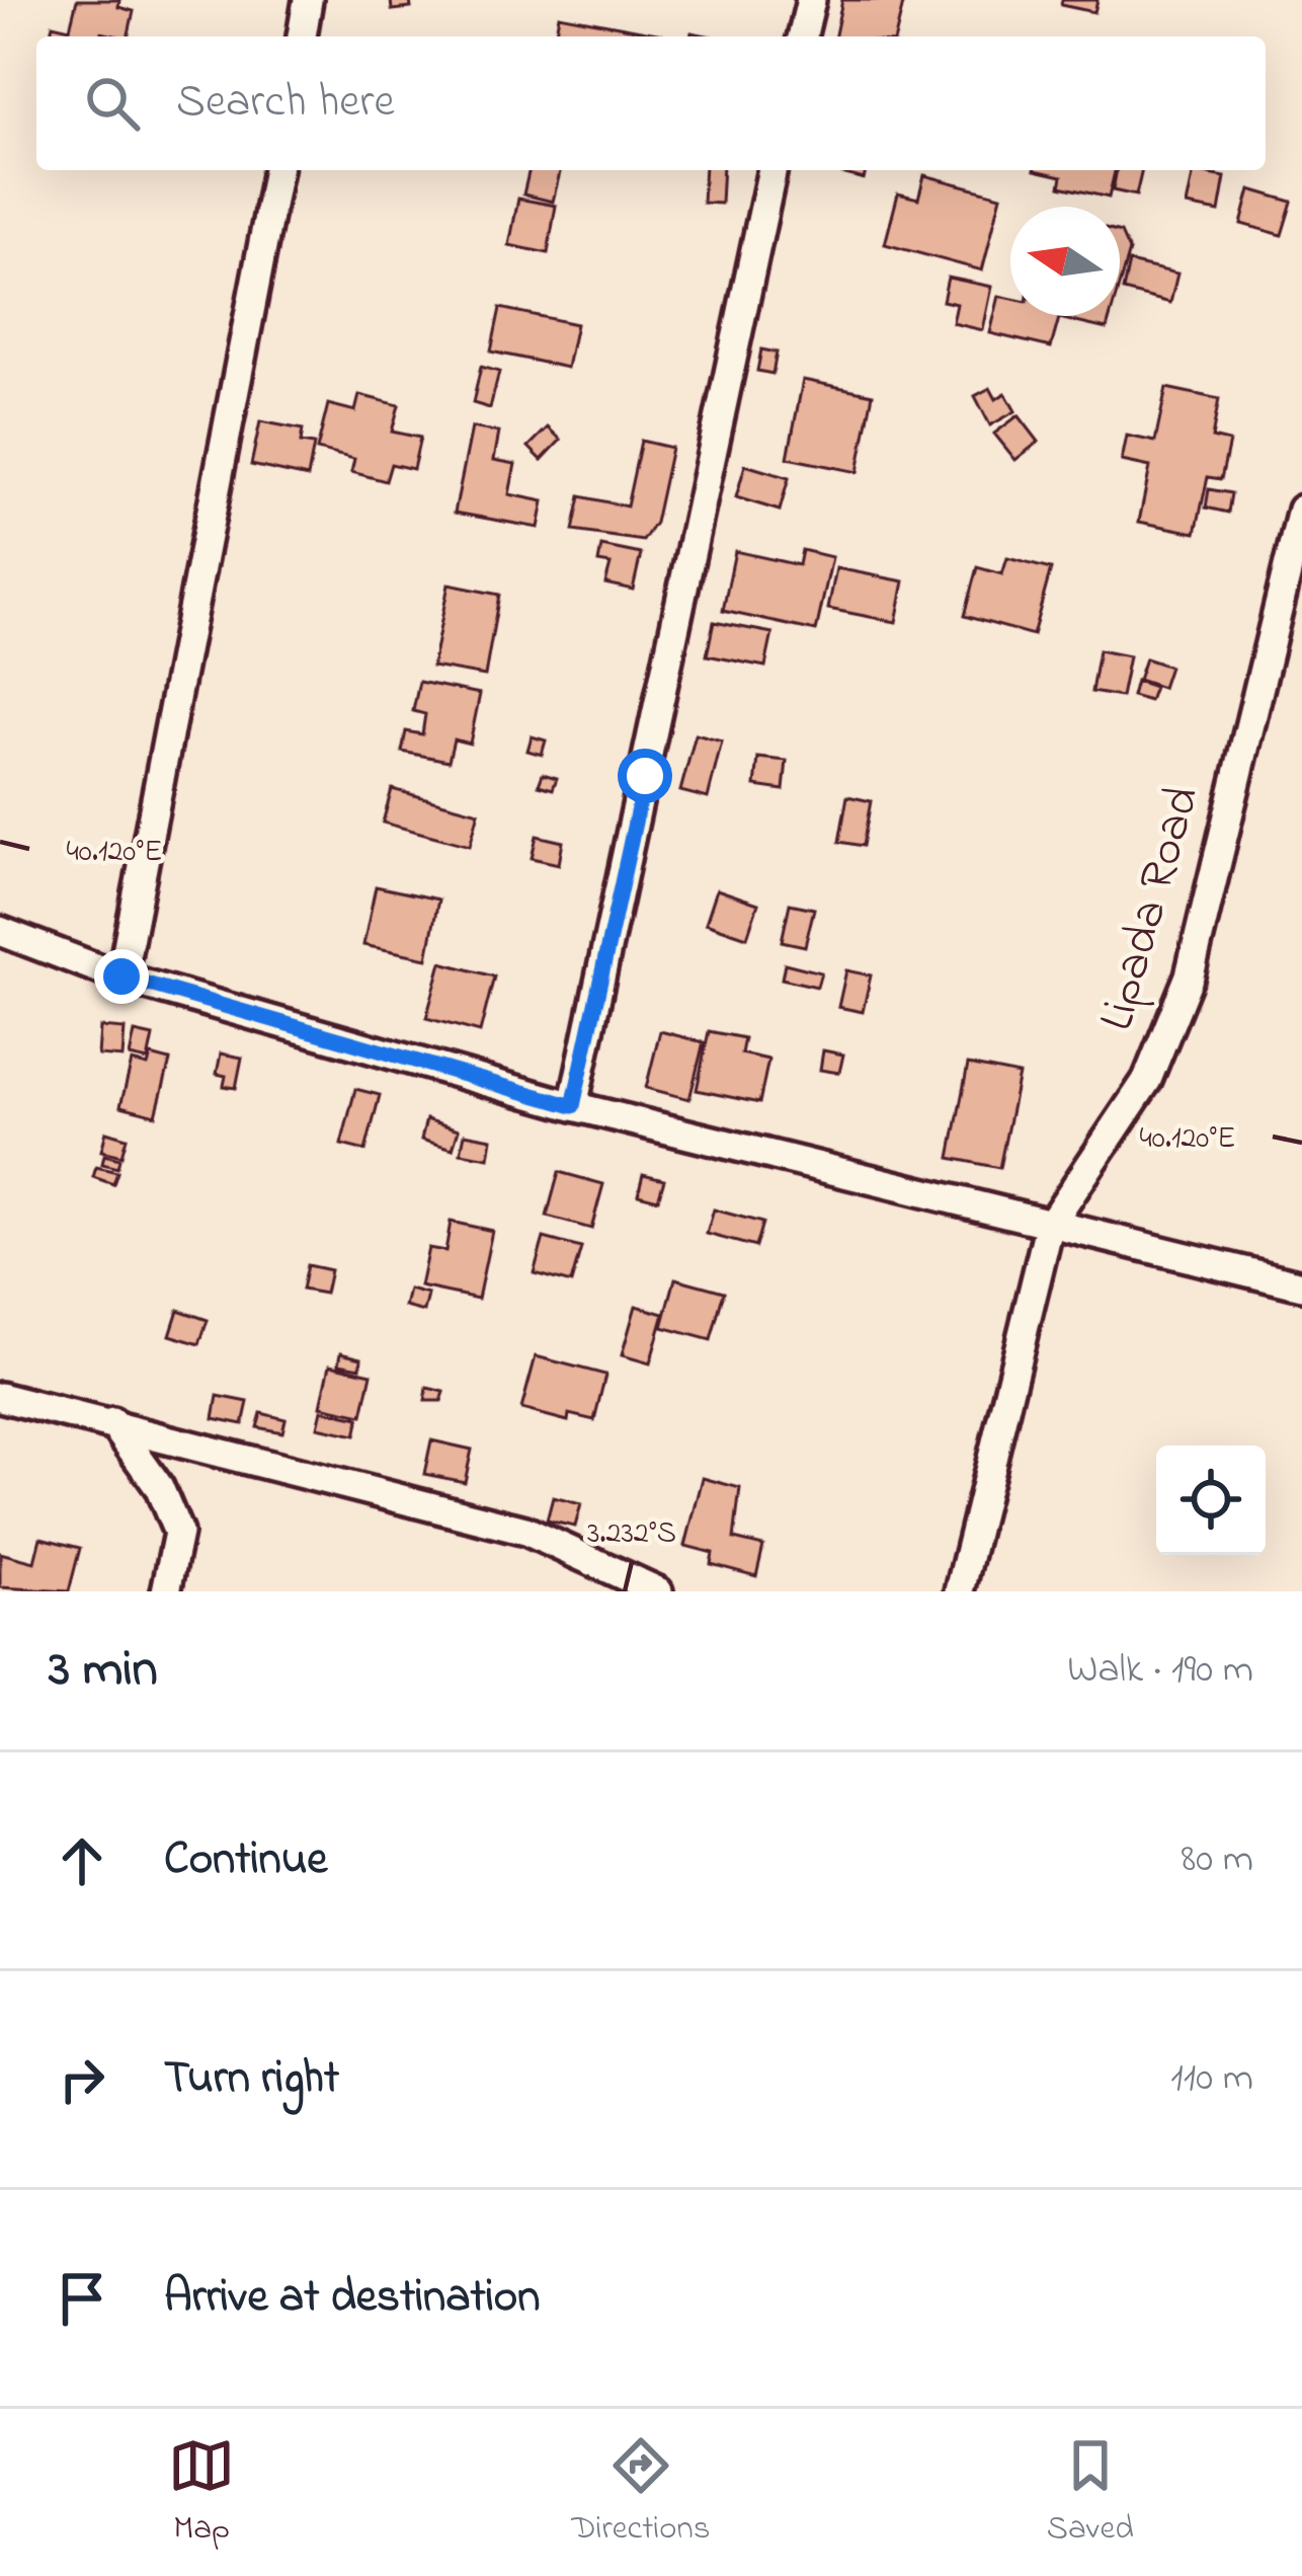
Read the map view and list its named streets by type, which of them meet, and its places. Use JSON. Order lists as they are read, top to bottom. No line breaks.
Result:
{"streets":{"street":["Lipada Road"]},"north":"left","page":{"search":"Search here","heading":["3 min","Walk · 190 m"],"list":[["Continue","80 m"],["Turn right","110 m"],"Arrive at destination"],"nav":["Map","Directions","Saved"]},"coordinates":["40.120°E","3.232°S"]}
